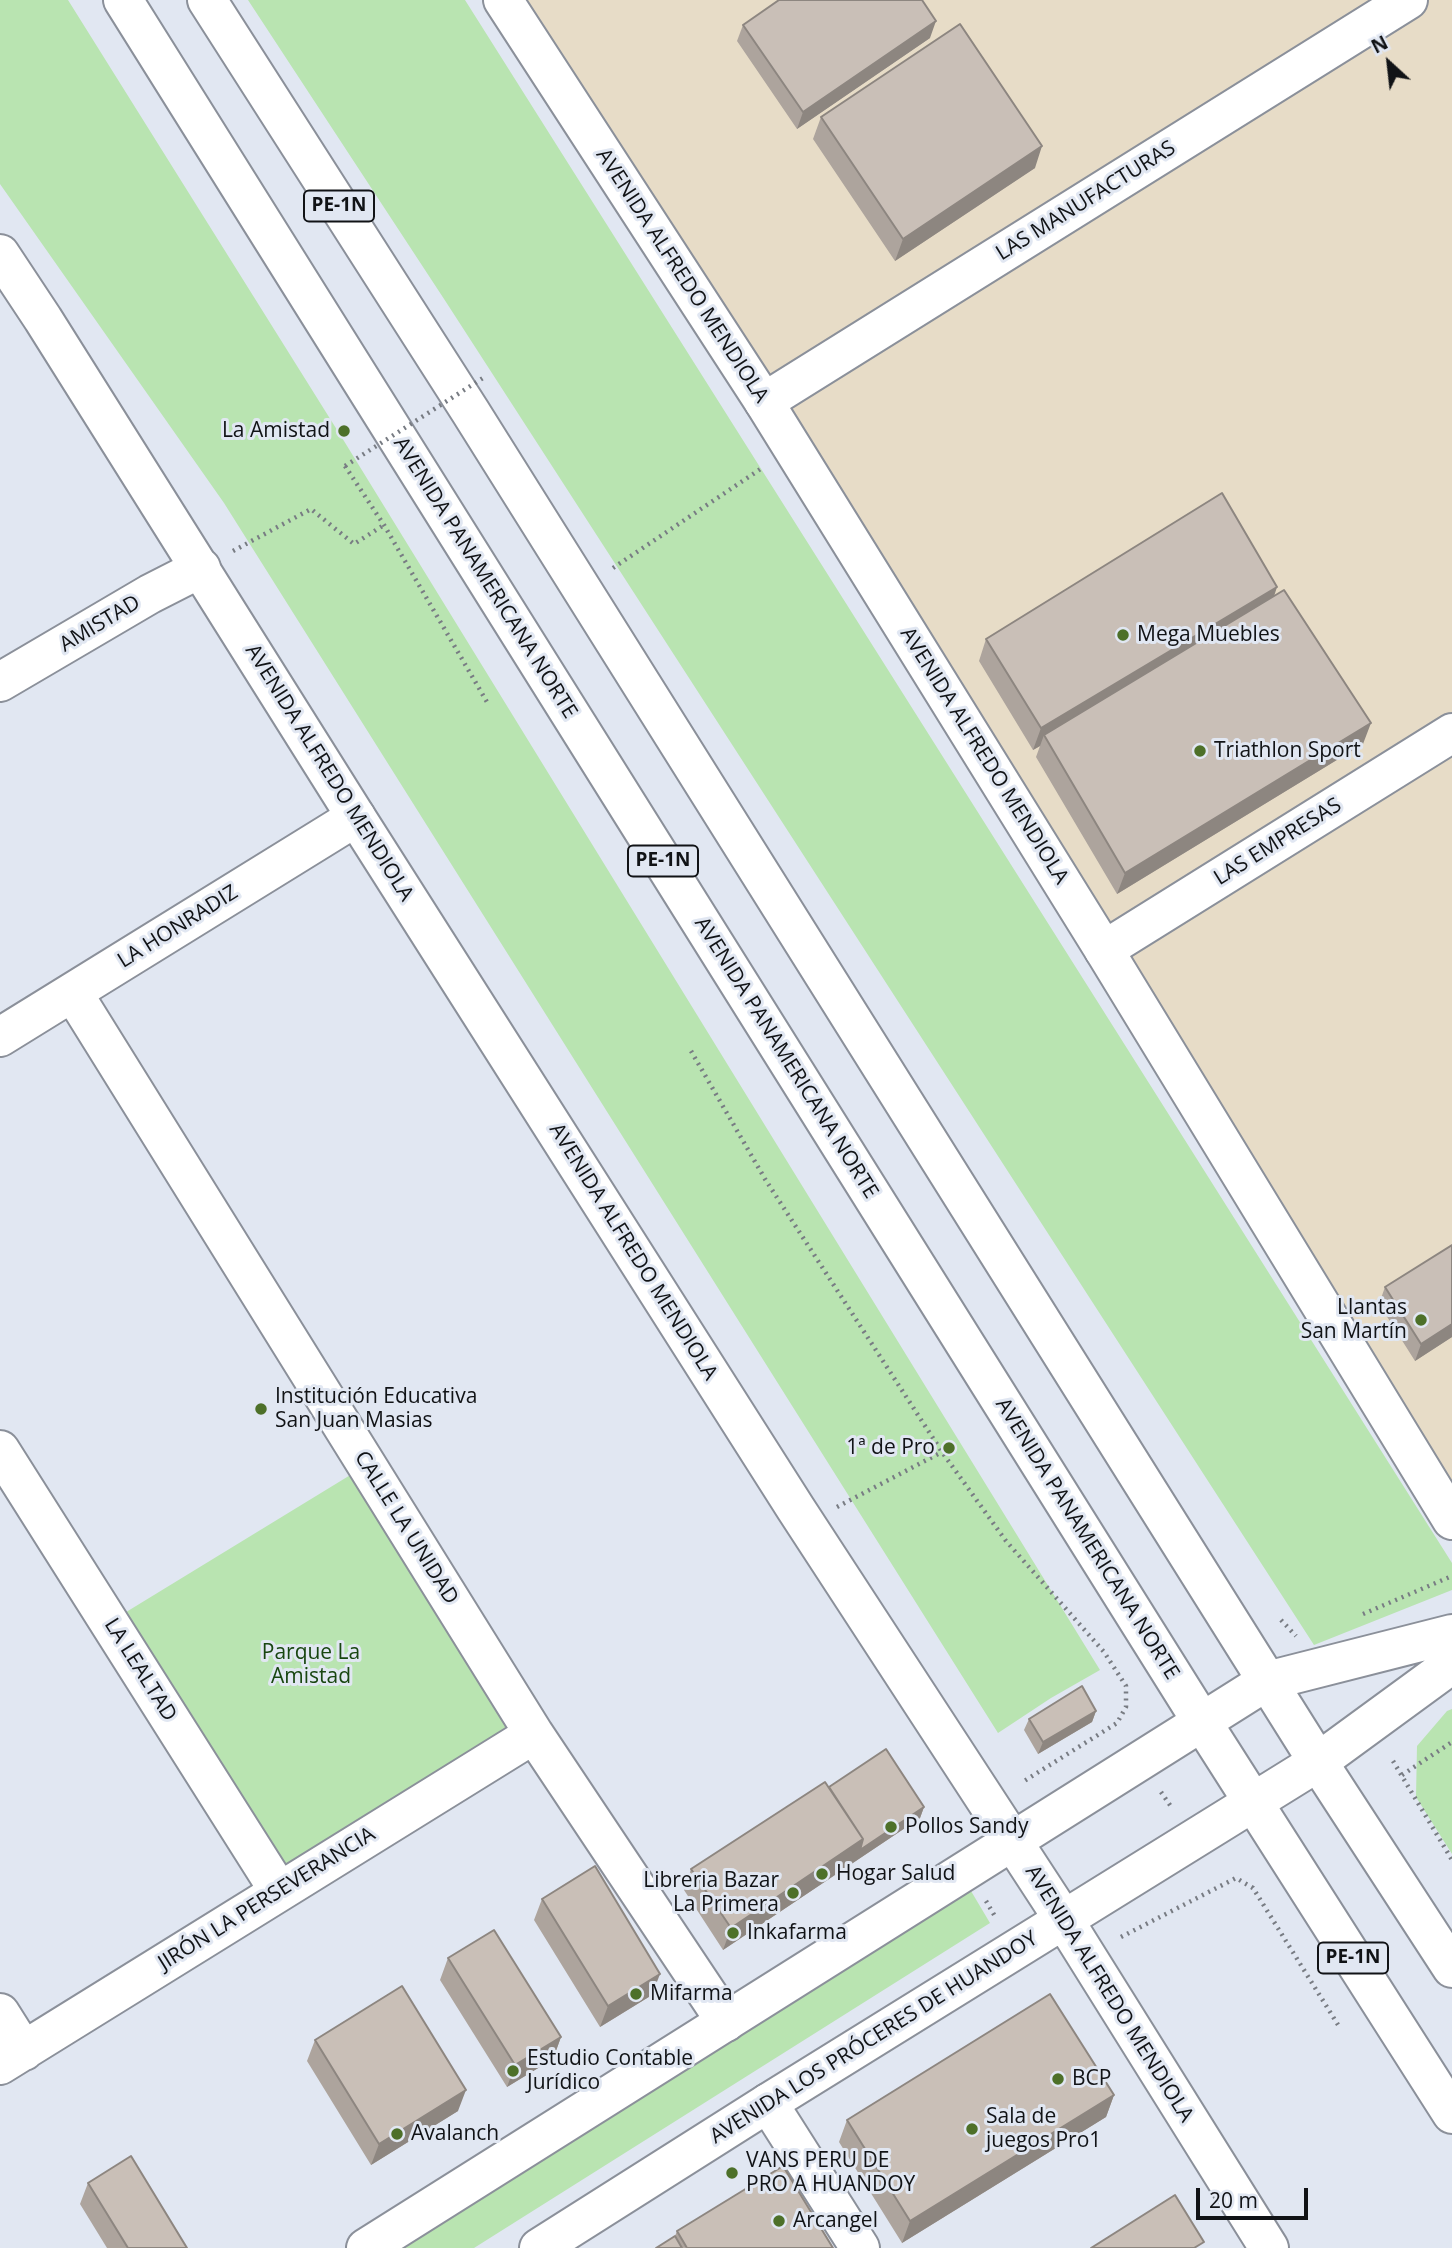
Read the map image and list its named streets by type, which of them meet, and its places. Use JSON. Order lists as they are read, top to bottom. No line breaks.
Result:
{"streets":{"main road":["LAS MANUFACTURAS","PE-1N","AVENIDA ALFREDO MENDIOLA","AVENIDA PANAMERICANA NORTE","AMISTAD","LAS EMPRESAS","LA HONRADIZ","CALLE LA UNIDAD","LA LEALTAD","JIRÓN LA PERSEVERANCIA","AVENIDA LOS PRÓCERES DE HUANDOY"]},"crossings":[["LAS MANUFACTURAS","AVENIDA ALFREDO MENDIOLA"],["PE-1N","AVENIDA LOS PRÓCERES DE HUANDOY"],["AVENIDA ALFREDO MENDIOLA","AMISTAD"],["AVENIDA ALFREDO MENDIOLA","LAS EMPRESAS"],["AVENIDA ALFREDO MENDIOLA","LA HONRADIZ"],["AVENIDA ALFREDO MENDIOLA","AVENIDA LOS PRÓCERES DE HUANDOY"],["AVENIDA PANAMERICANA NORTE","AVENIDA LOS PRÓCERES DE HUANDOY"],["LA HONRADIZ","CALLE LA UNIDAD"],["CALLE LA UNIDAD","JIRÓN LA PERSEVERANCIA"],["LA LEALTAD","JIRÓN LA PERSEVERANCIA"]],"parks":["Parque La Amistad"],"places":["La Amistad","Mega Muebles","Triathlon Sport","Llantas San Martín","Institución Educativa San Juan Masias","1ª de Pro","Pollos Sandy","Hogar Salud","Libreria Bazar La Primera","Inkafarma","Mifarma","Estudio Contable Jurídico","BCP","Sala de juegos Pro1","Avalanch","VANS PERU DE PRO A HUANDOY","Arcangel"],"scale_bar":"20 m","north":"top left"}
